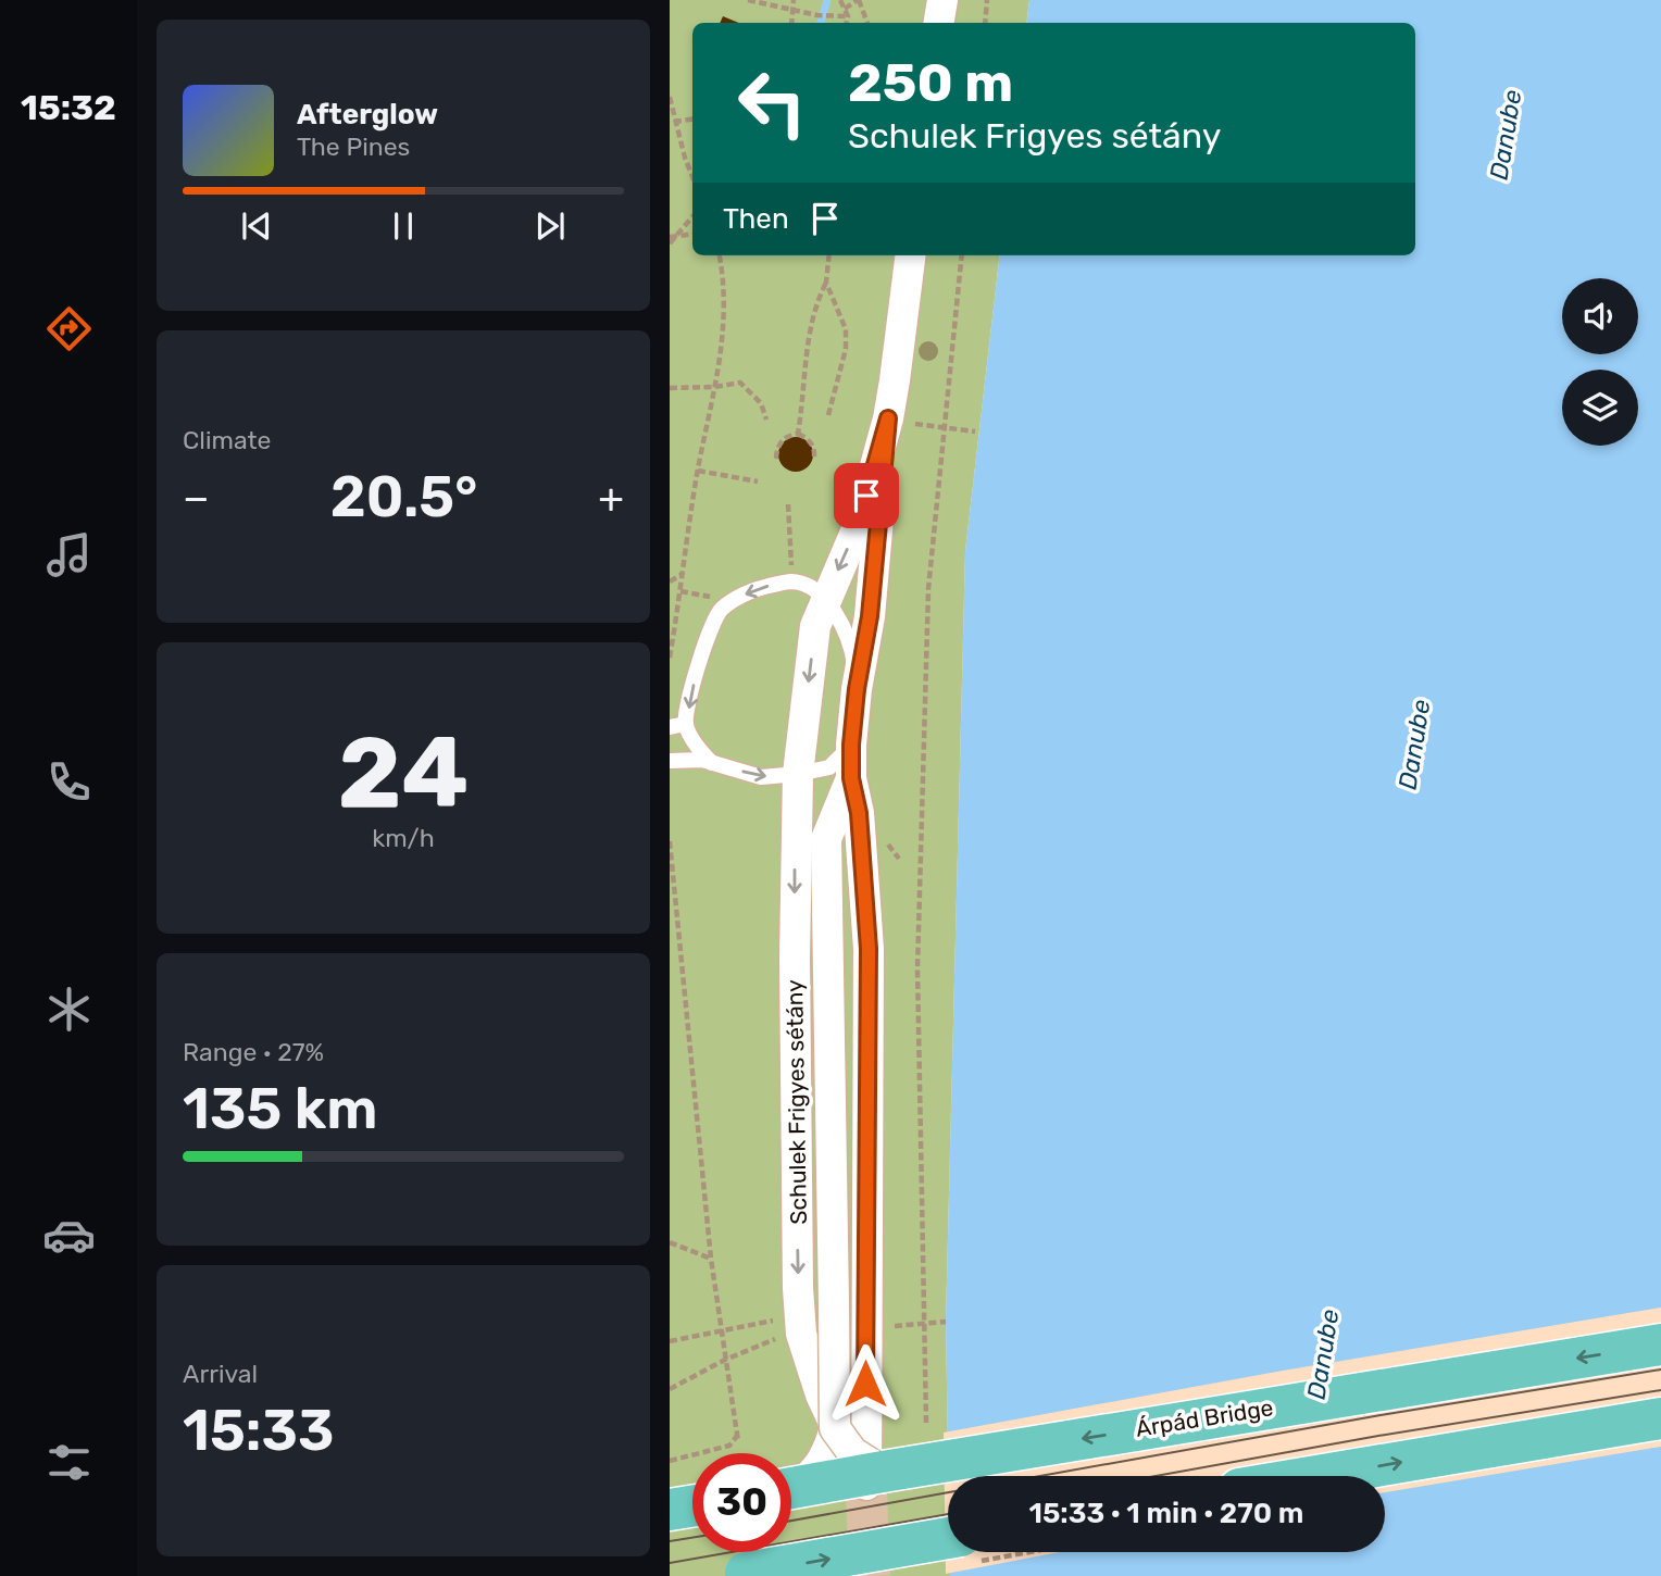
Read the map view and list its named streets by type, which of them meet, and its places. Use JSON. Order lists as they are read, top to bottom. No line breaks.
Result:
{"streets":{"main road":["Árpád Bridge"],"street":["Schulek Frigyes sétány"]},"water":["Danube"],"page":{"tabs":"15:32","turn":["250 m","Schulek Frigyes sétány"],"song":["Afterglow","The Pines"],"then":"Then","tile":["Climate",["24","km/h"],["Range · 27%","135 km"],["Arrival","15:33"]],"heat":["−","20.5°","+"],"limit":"30","trip":"15:33 · 1 min · 270 m"}}
